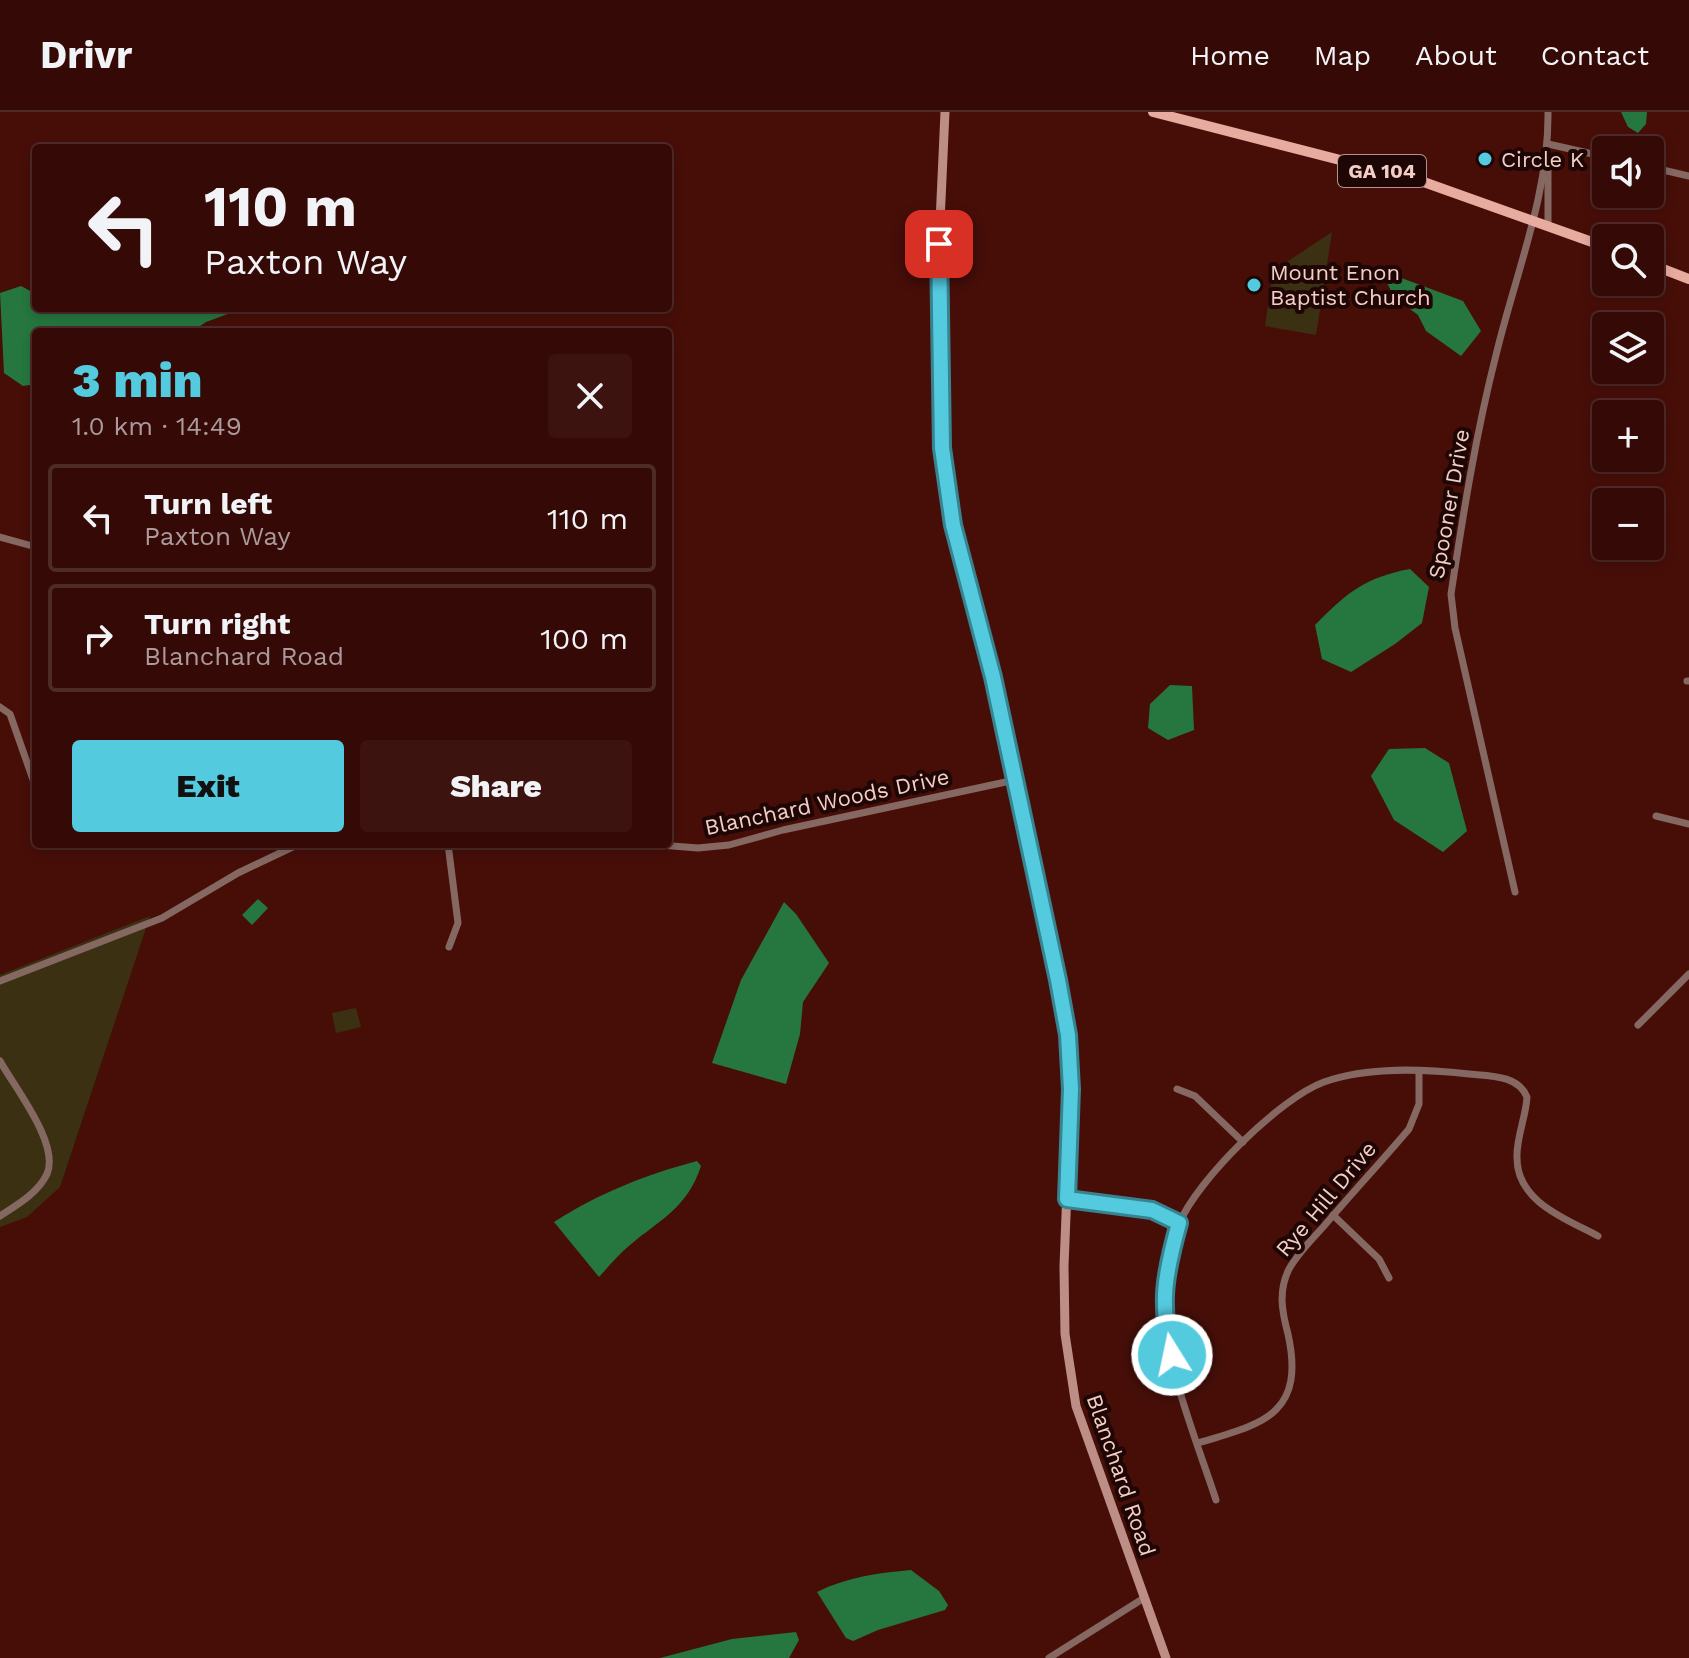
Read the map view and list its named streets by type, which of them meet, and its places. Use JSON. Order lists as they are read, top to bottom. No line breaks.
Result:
{"streets":{"main road":["GA 104"],"street":["Spooner Drive","Blanchard Woods Drive","Rye Hill Drive","Blanchard Road"]},"crossings":[["GA 104","Spooner Drive"],["Blanchard Woods Drive","Blanchard Road"]],"places":["Circle K","Mount Enon Baptist Church"],"page":{"header":"Drivr","nav":["Home","Map","About","Contact"],"map_buttons":["+","−"],"turn":["110 m","Paxton Way"],"heading":["3 min","1.0 km · 14:49"],"list":[{"name":"Turn left","note":"Paxton Way","value":"110 m"},{"name":"Turn right","note":"Blanchard Road","value":"100 m"}],"buttons":["Exit","Share"]}}
